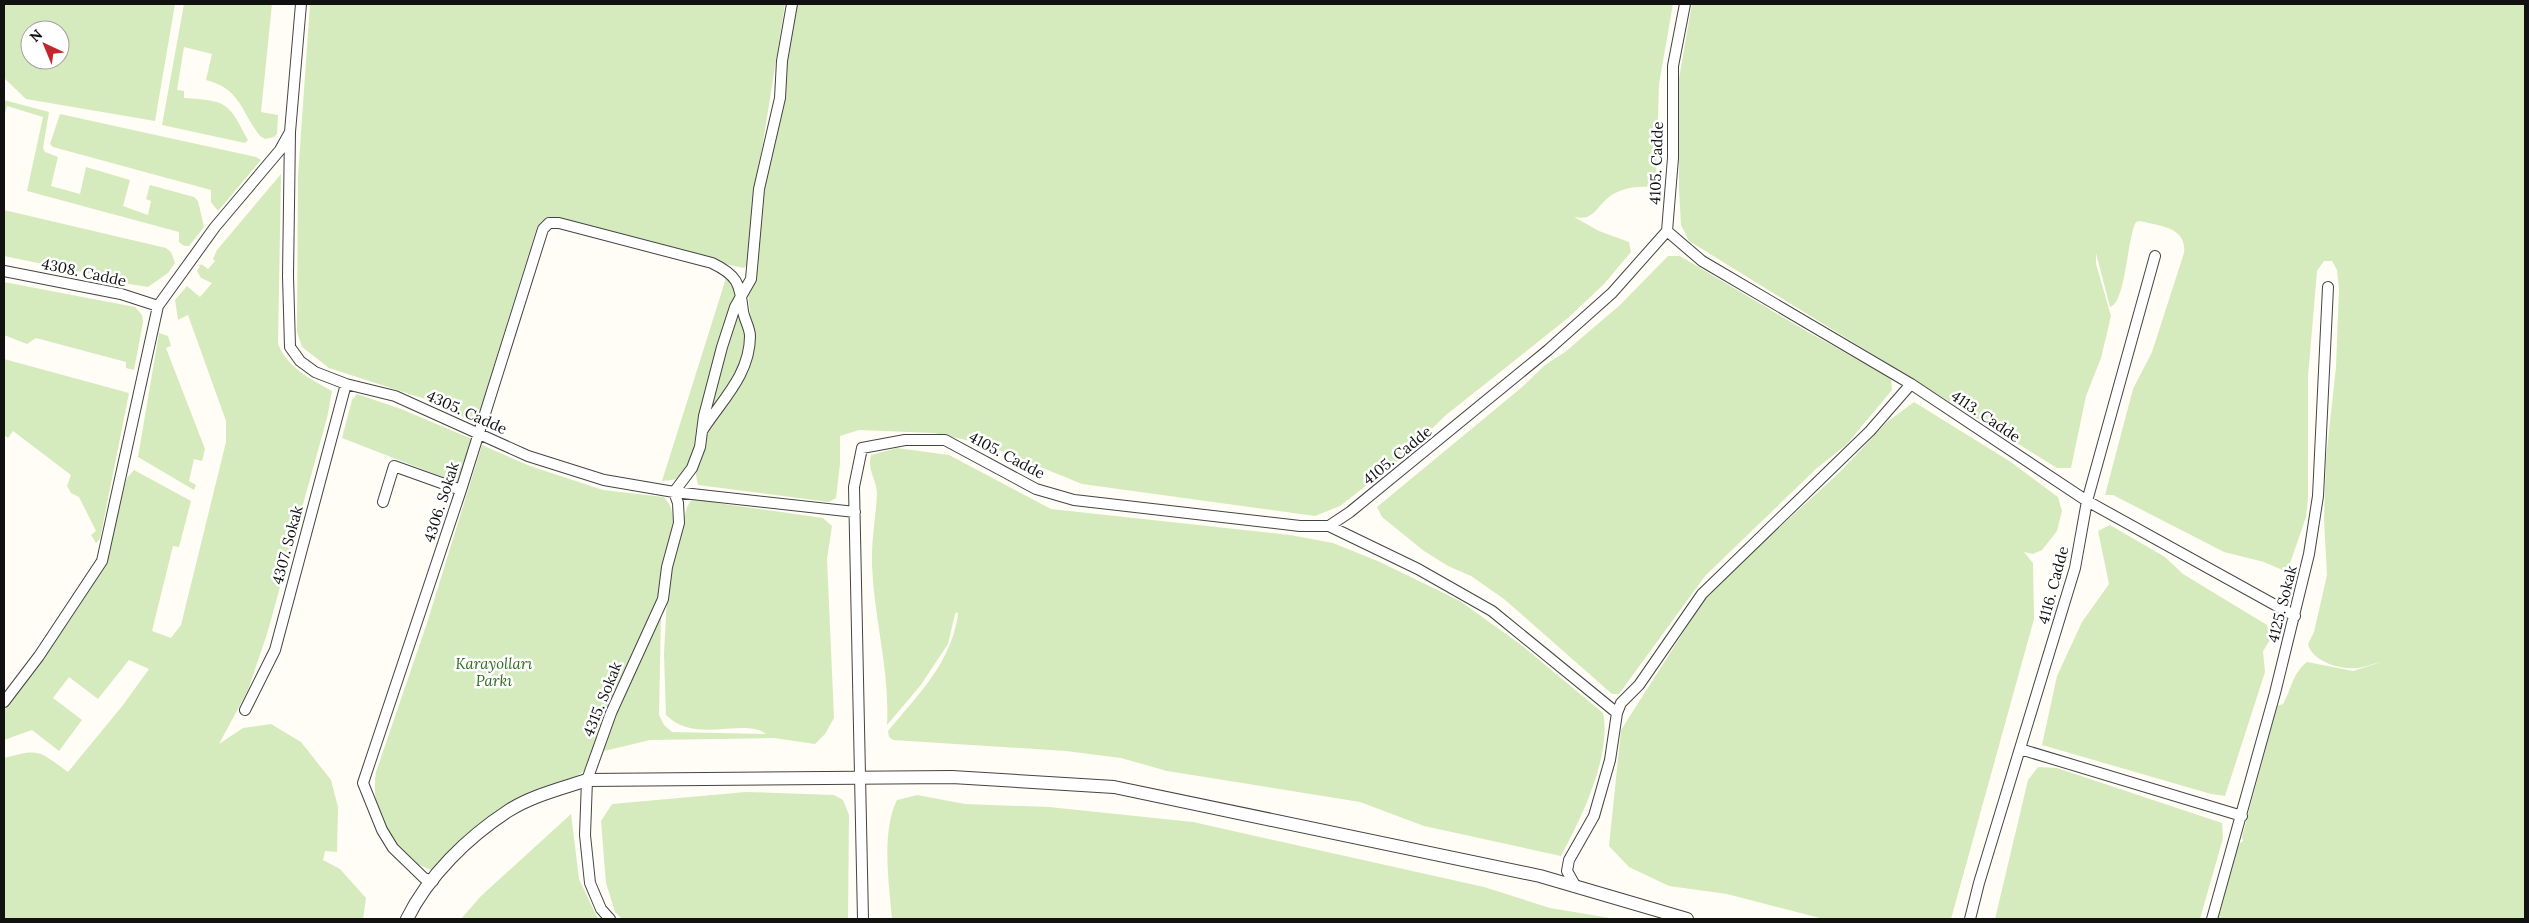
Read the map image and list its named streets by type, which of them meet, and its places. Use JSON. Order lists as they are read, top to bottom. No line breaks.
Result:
{"streets":{"street":["4105. Cadde","4308. Cadde","4305. Cadde","4113. Cadde","4306. Sokak","4307. Sokak","4116. Cadde","4125. Sokak","4315. Sokak"]},"crossings":[["4105. Cadde","4305. Cadde"],["4105. Cadde","4113. Cadde"],["4305. Cadde","4306. Sokak"],["4305. Cadde","4307. Sokak"],["4305. Cadde","4315. Sokak"],["4113. Cadde","4116. Cadde"],["4113. Cadde","4125. Sokak"]],"parks":["Karayolları Parkı"],"north":"top left"}
